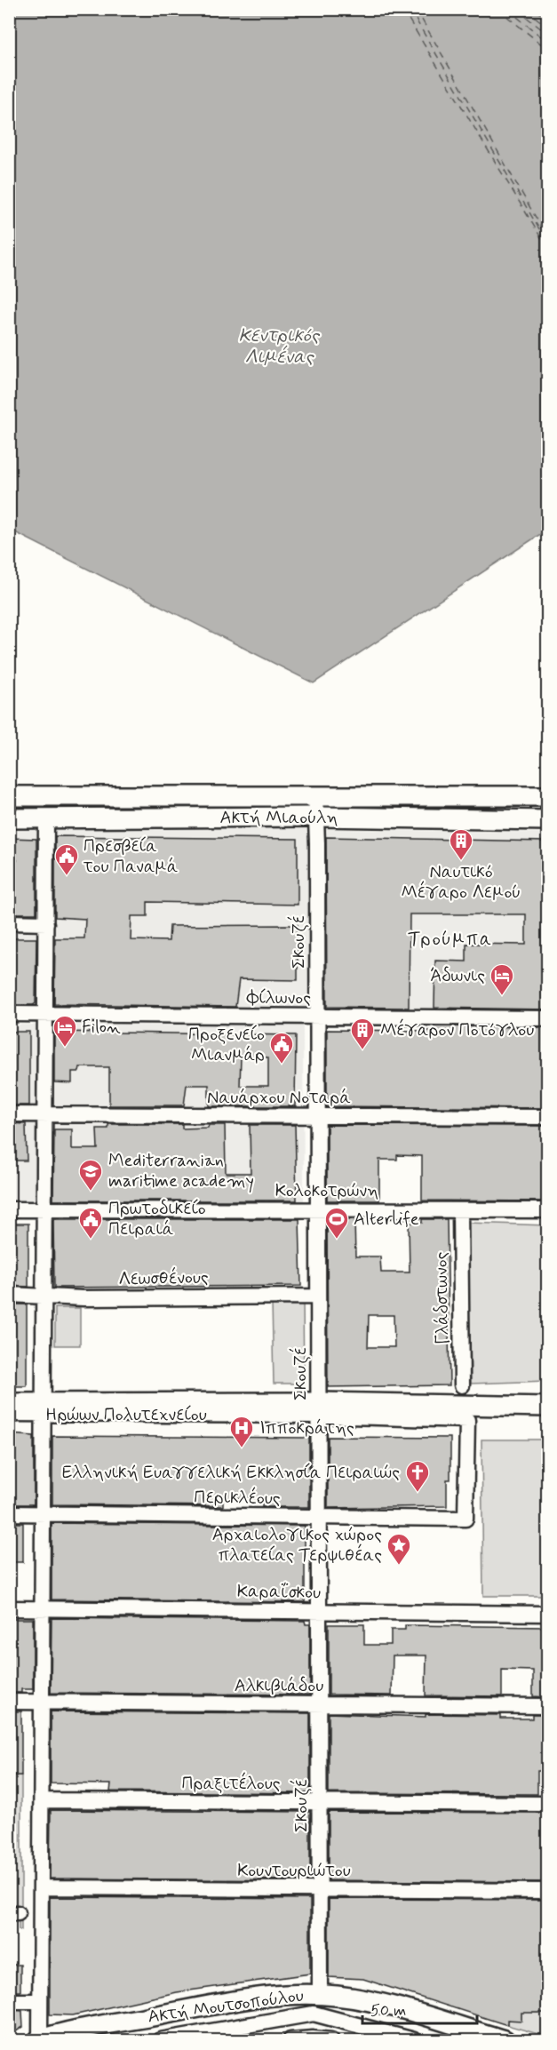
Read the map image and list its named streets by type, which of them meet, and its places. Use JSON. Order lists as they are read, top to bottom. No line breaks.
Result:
{"streets":{"main road":["Ακτή Μιαούλη","Ηρώων Πολυτεχνείου","Ακτή Μουτσοπούλου"],"street":["Σκουζέ","Φίλωνος","Ναυάρχου Νοταρά","Κολοκοτρώνη","Λεωσθένους","Γλάδστωνος","Περικλέους","Καραΐσκου","Αλκιβιάδου","Πραξιτέλους","Κουντουριώτου"]},"crossings":[["Ακτή Μιαούλη","Σκουζέ"],["Σκουζέ","Φίλωνος"],["Σκουζέ","Ναυάρχου Νοταρά"],["Σκουζέ","Κολοκοτρώνη"],["Σκουζέ","Λεωσθένους"],["Σκουζέ","Ηρώων Πολυτεχνείου"],["Σκουζέ","Περικλέους"],["Σκουζέ","Καραΐσκου"],["Σκουζέ","Αλκιβιάδου"],["Σκουζέ","Πραξιτέλους"],["Σκουζέ","Κουντουριώτου"],["Σκουζέ","Ακτή Μουτσοπούλου"],["Κολοκοτρώνη","Γλάδστωνος"],["Ηρώων Πολυτεχνείου","Περικλέους"]],"districts":["Τρούμπα"],"water":["Κεντρικός Λιμένας"],"places":{"building":["Ναυτικό Μέγαρο Λεμού","Μέγαρον Ποτόγλου"],"public building":["Πρεσβεία του Παναμά","Προξενείο Μιανμάρ","Πρωτοδικείο Πειραιά"],"hotel":["Άδωνις","Filon"],"school or university":["Mediterranian maritime academy"],"sports":["Alterlife"],"hospital":["Ιπποκράτης"],"church":["Ελληνική Ευαγγελική Εκκλησία Πειραιώς"],"place":["Αρχαιολογικος χώρος πλατείας Τερψιθέας"]},"scale_bar":"50 m"}
